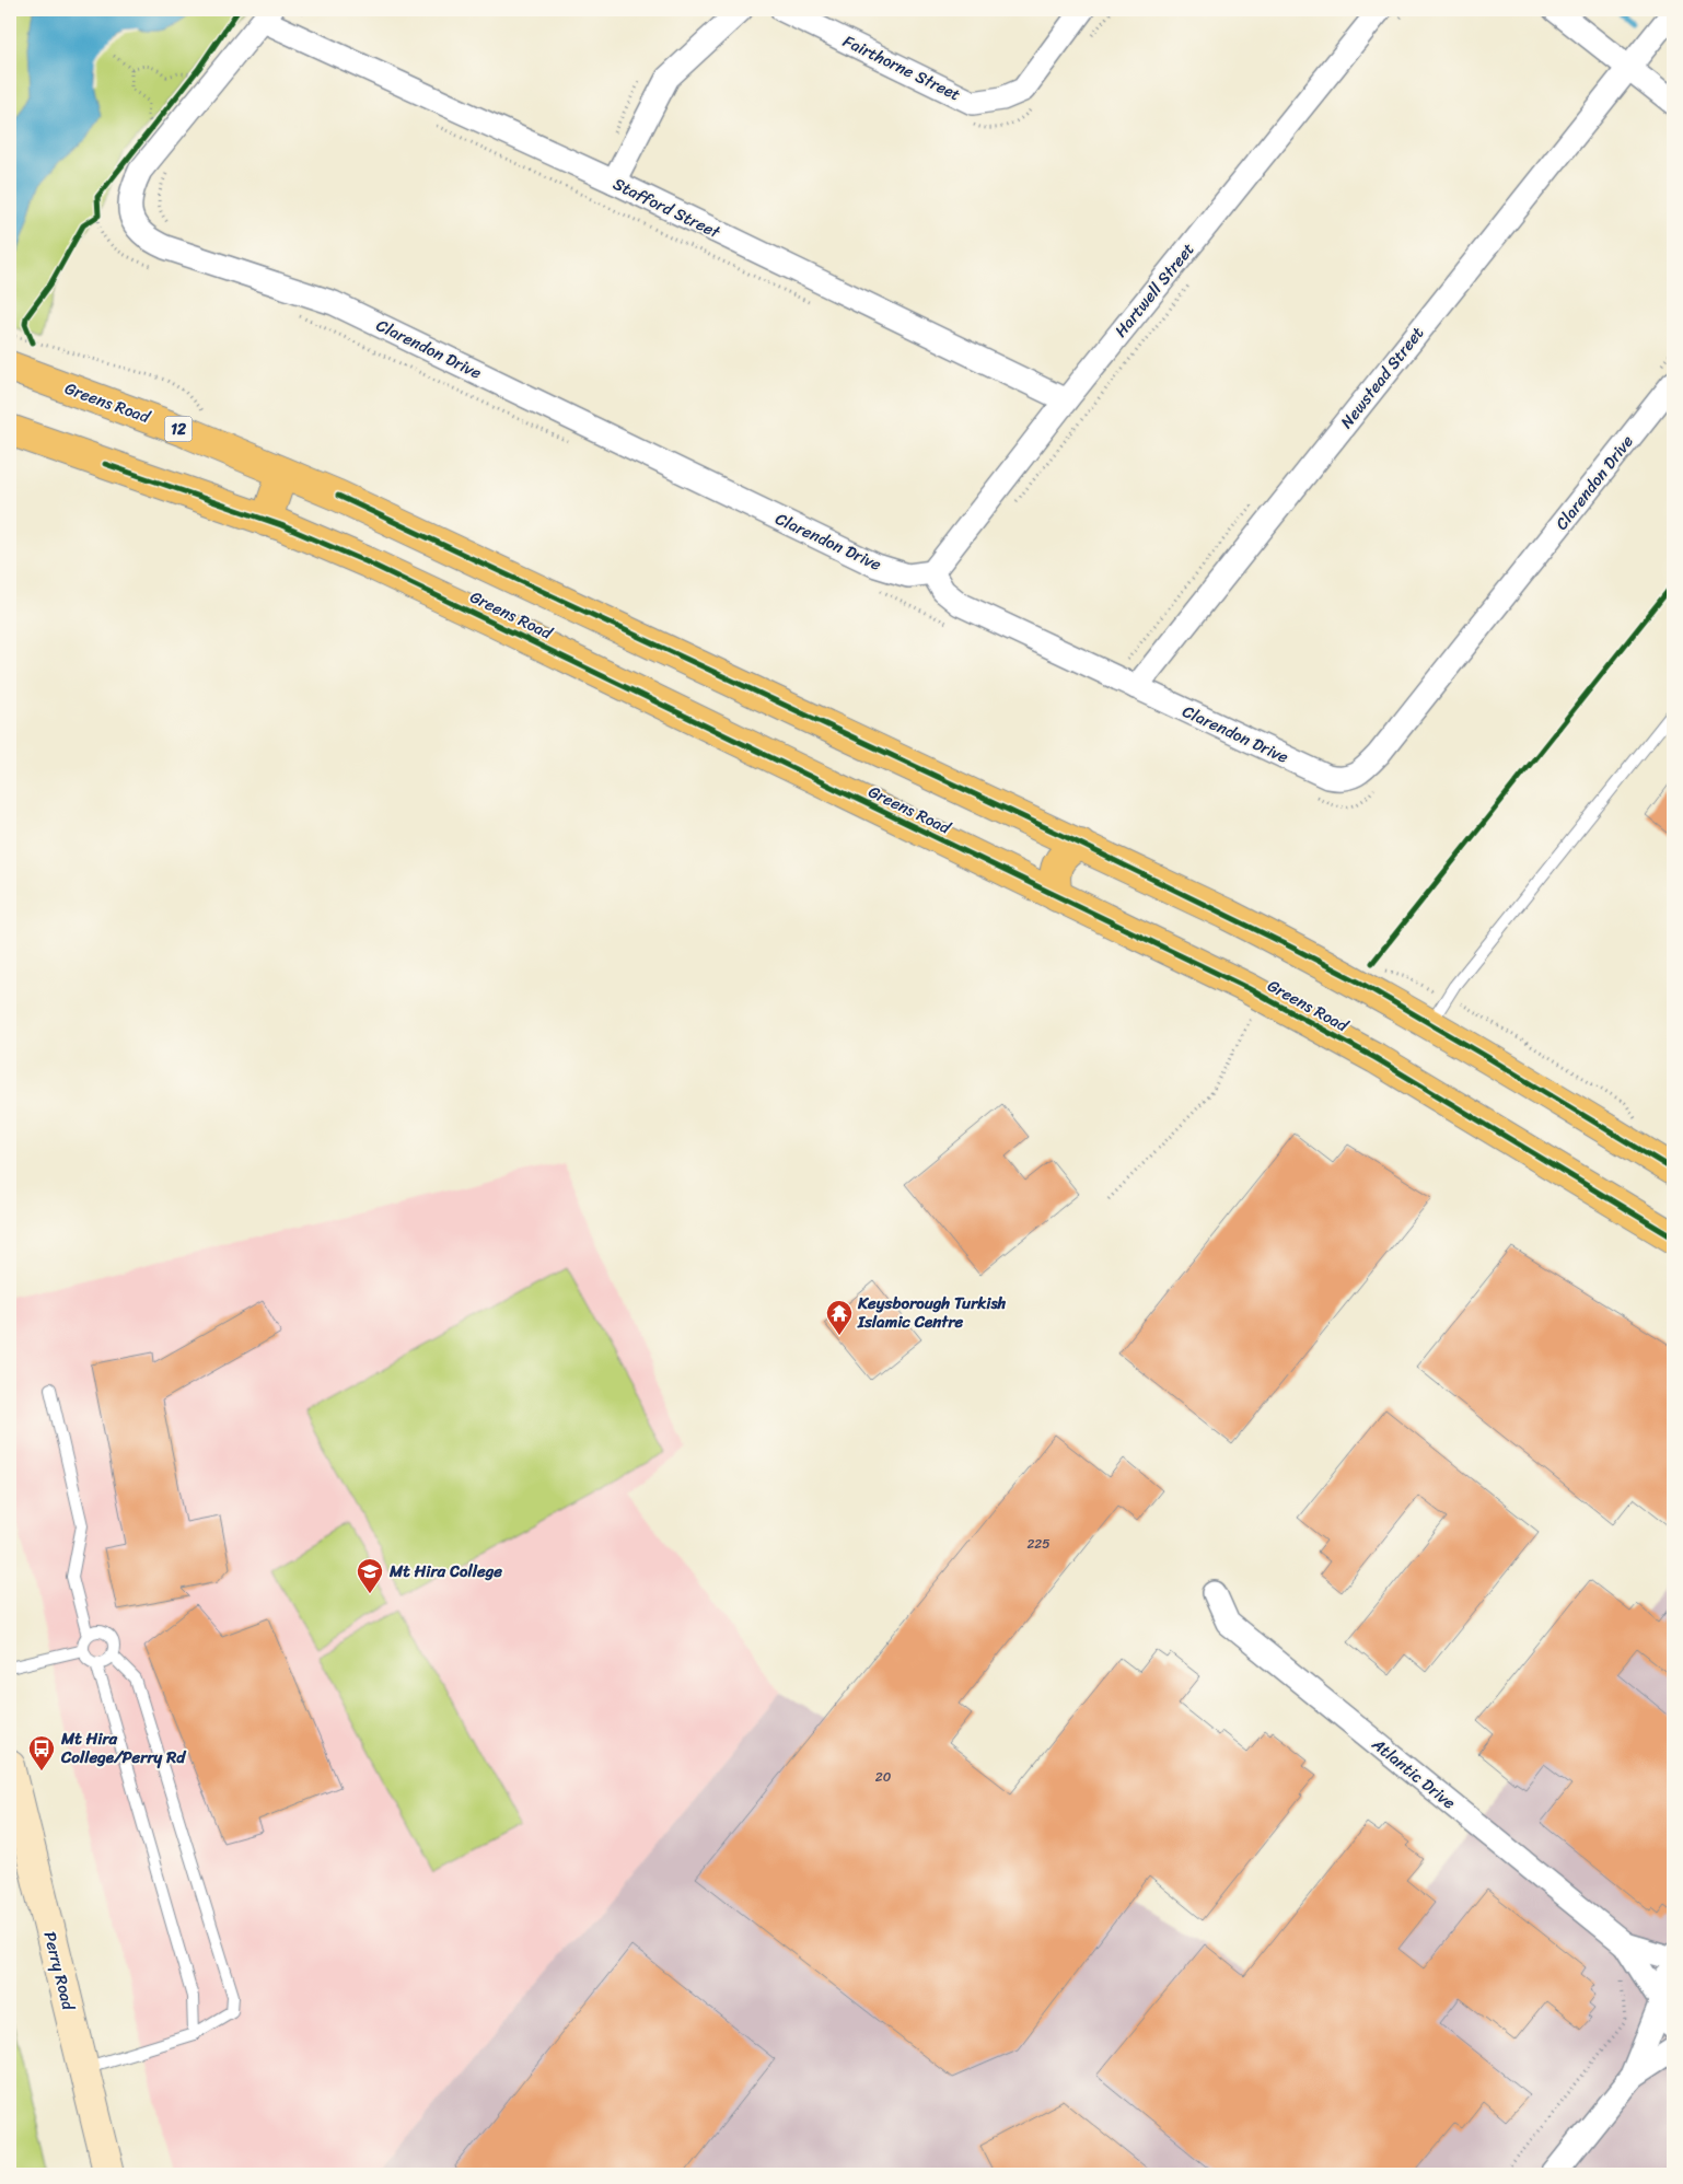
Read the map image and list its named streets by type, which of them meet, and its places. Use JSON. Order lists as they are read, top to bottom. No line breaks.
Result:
{"streets":{"main road":["Greens Road","12","Perry Road"],"street":["Fairthorne Street","Stafford Street","Hartwell Street","Clarendon Drive","Newstead Street","Atlantic Drive"]},"crossings":[["Stafford Street","Hartwell Street"],["Stafford Street","Clarendon Drive"],["Hartwell Street","Clarendon Drive"],["Clarendon Drive","Newstead Street"]],"places":{"temple":["Keysborough Turkish Islamic Centre"],"school or university":["Mt Hira College"],"bus stop":["Mt Hira College/Perry Rd"]},"house_numbers":["225","20"]}
